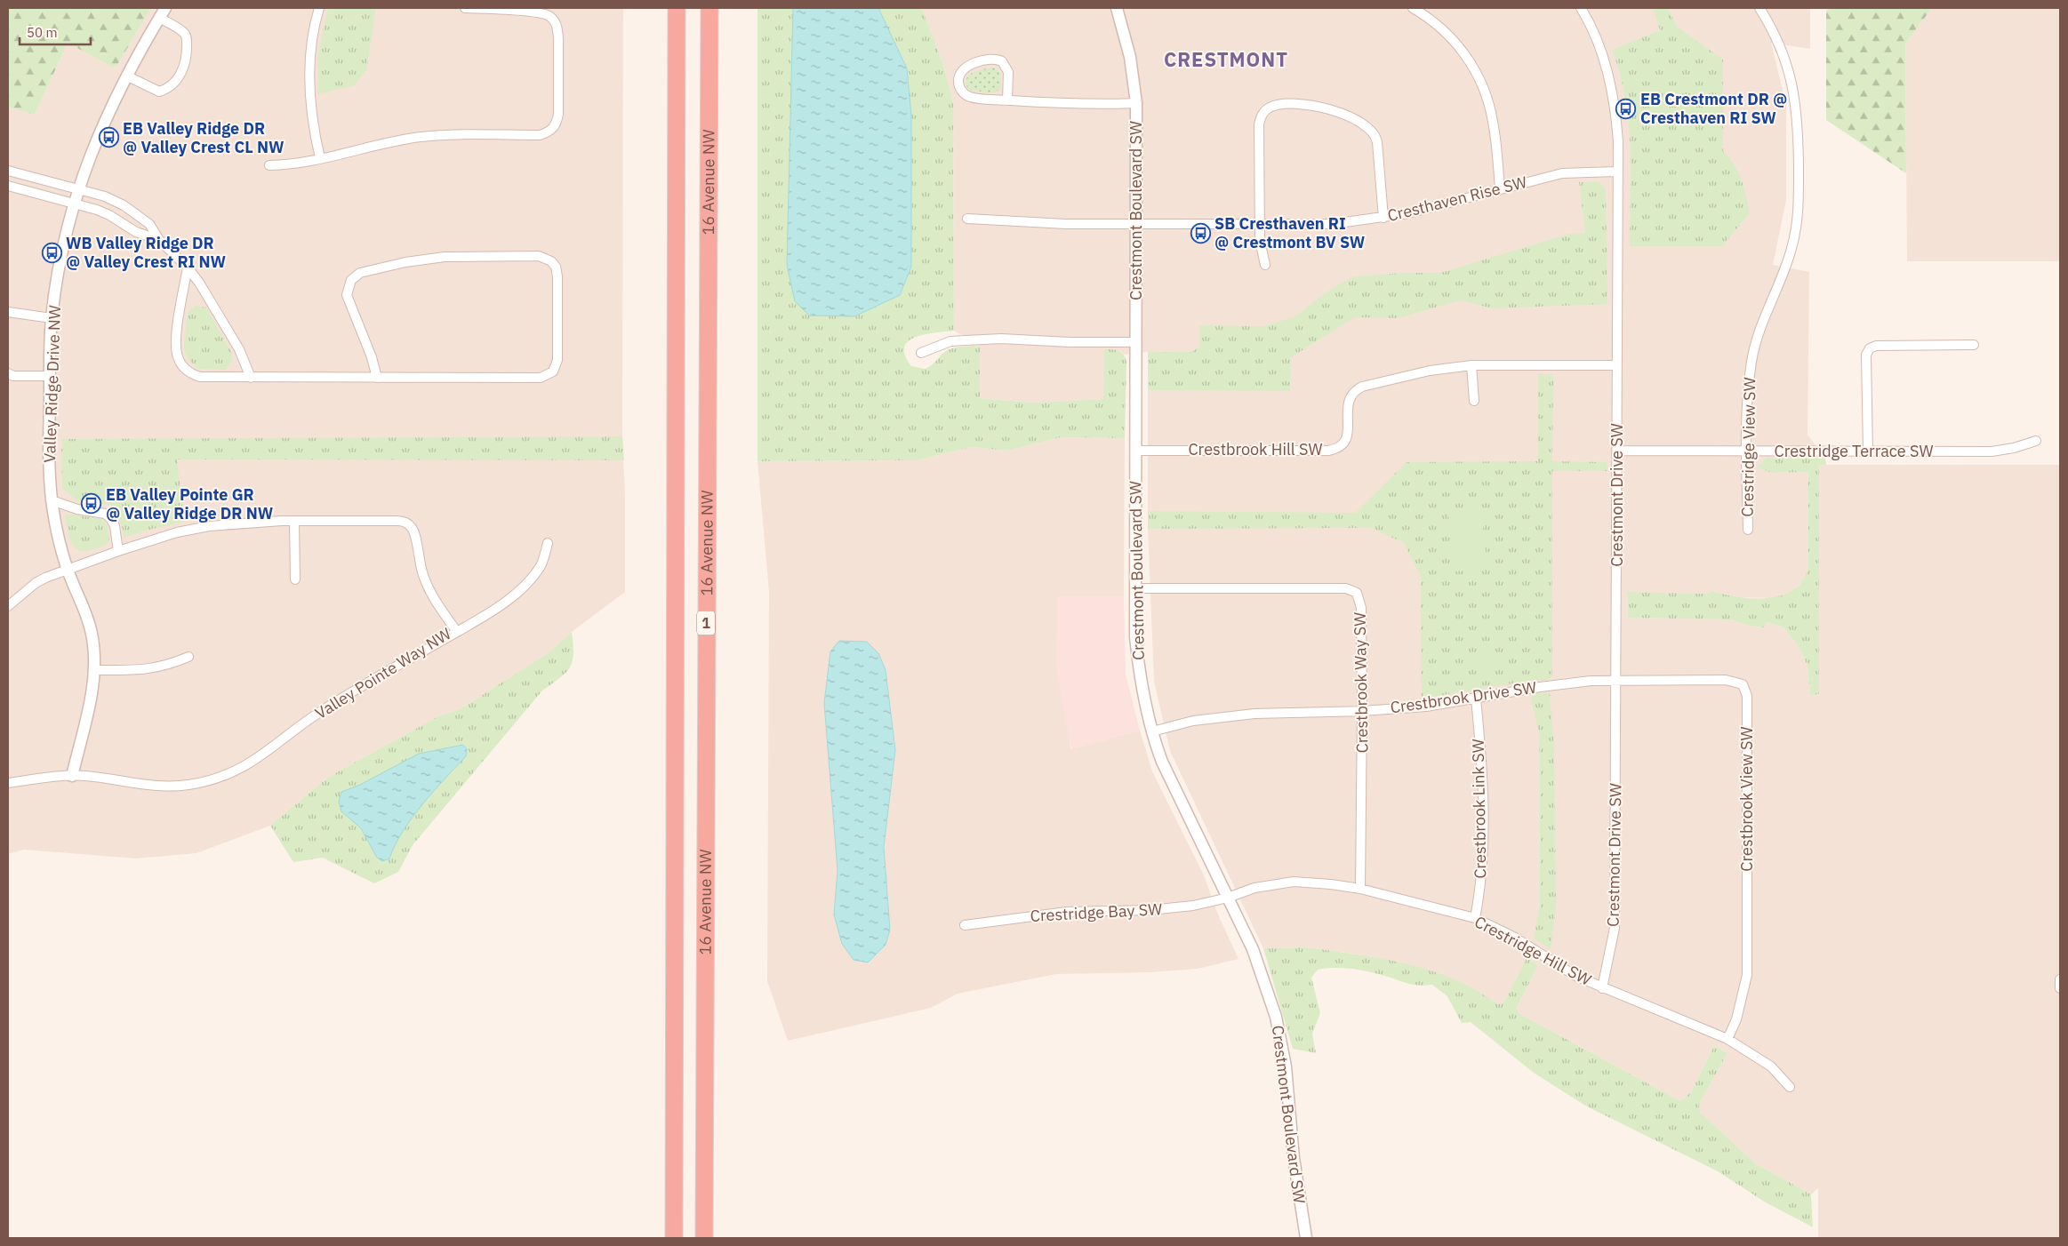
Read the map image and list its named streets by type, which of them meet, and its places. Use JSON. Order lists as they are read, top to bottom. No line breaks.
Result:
{"streets":{"highway":["16 Avenue NW","1"],"street":["Cresthaven Rise SW","Crestmont Boulevard SW","Valley Ridge Drive NW","Crestridge View SW","Crestbrook Hill SW","Crestridge Terrace SW","Crestmont Drive SW","Valley Pointe Way NW","Crestbrook Way SW","Crestbrook Drive SW","Crestbrook View SW","Crestbrook Link SW","Crestridge Bay SW","Crestridge Hill SW"]},"crossings":[["Cresthaven Rise SW","Crestmont Boulevard SW"],["Cresthaven Rise SW","Crestmont Drive SW"],["Crestmont Boulevard SW","Crestbrook Hill SW"],["Crestmont Boulevard SW","Crestbrook Way SW"],["Crestmont Boulevard SW","Crestbrook Drive SW"],["Crestmont Boulevard SW","Crestridge Bay SW"],["Crestmont Boulevard SW","Crestridge Hill SW"],["Valley Ridge Drive NW","Valley Pointe Way NW"],["Crestridge View SW","Crestridge Terrace SW"],["Crestbrook Hill SW","Crestmont Drive SW"],["Crestridge Terrace SW","Crestmont Drive SW"],["Crestmont Drive SW","Crestbrook Drive SW"],["Crestmont Drive SW","Crestbrook View SW"],["Crestmont Drive SW","Crestridge Hill SW"],["Crestbrook Way SW","Crestbrook Drive SW"],["Crestbrook Way SW","Crestridge Hill SW"],["Crestbrook Drive SW","Crestbrook View SW"],["Crestbrook Drive SW","Crestbrook Link SW"],["Crestbrook View SW","Crestridge Hill SW"],["Crestbrook Link SW","Crestridge Hill SW"],["Crestridge Bay SW","Crestridge Hill SW"]],"districts":["CRESTMONT"],"places":{"bus stop":["EB Crestmont DR @ Cresthaven RI SW","EB Valley Ridge DR @ Valley Crest CL NW","SB Cresthaven RI @ Crestmont BV SW","WB Valley Ridge DR @ Valley Crest RI NW","EB Valley Pointe GR @ Valley Ridge DR NW"]},"scale_bar":"50 m"}
